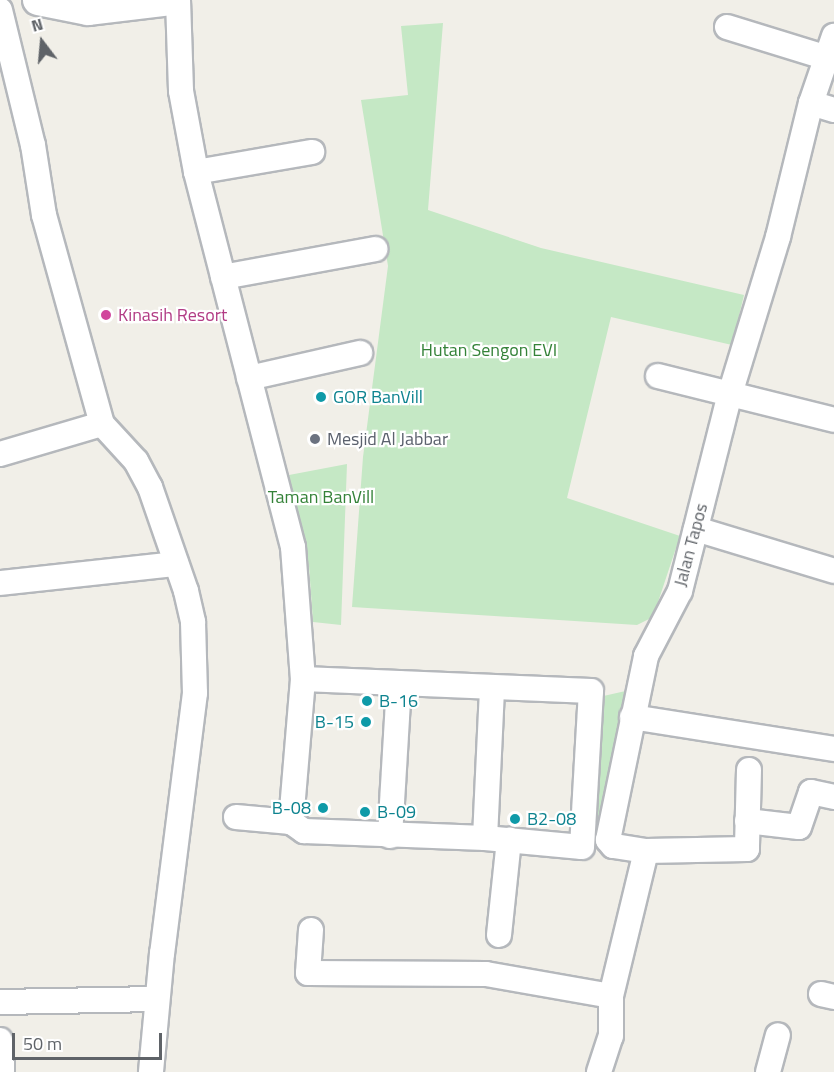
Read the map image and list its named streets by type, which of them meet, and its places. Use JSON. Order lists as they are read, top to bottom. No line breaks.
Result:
{"streets":{"street":["Jalan Tapos"]},"parks":["Hutan Sengon EVI","Taman BanVill"],"places":["Kinasih Resort","GOR BanVill","Mesjid Al Jabbar","B-16","B-15","B-08","B-09","B2-08"],"scale_bar":"50 m","north":"top"}
